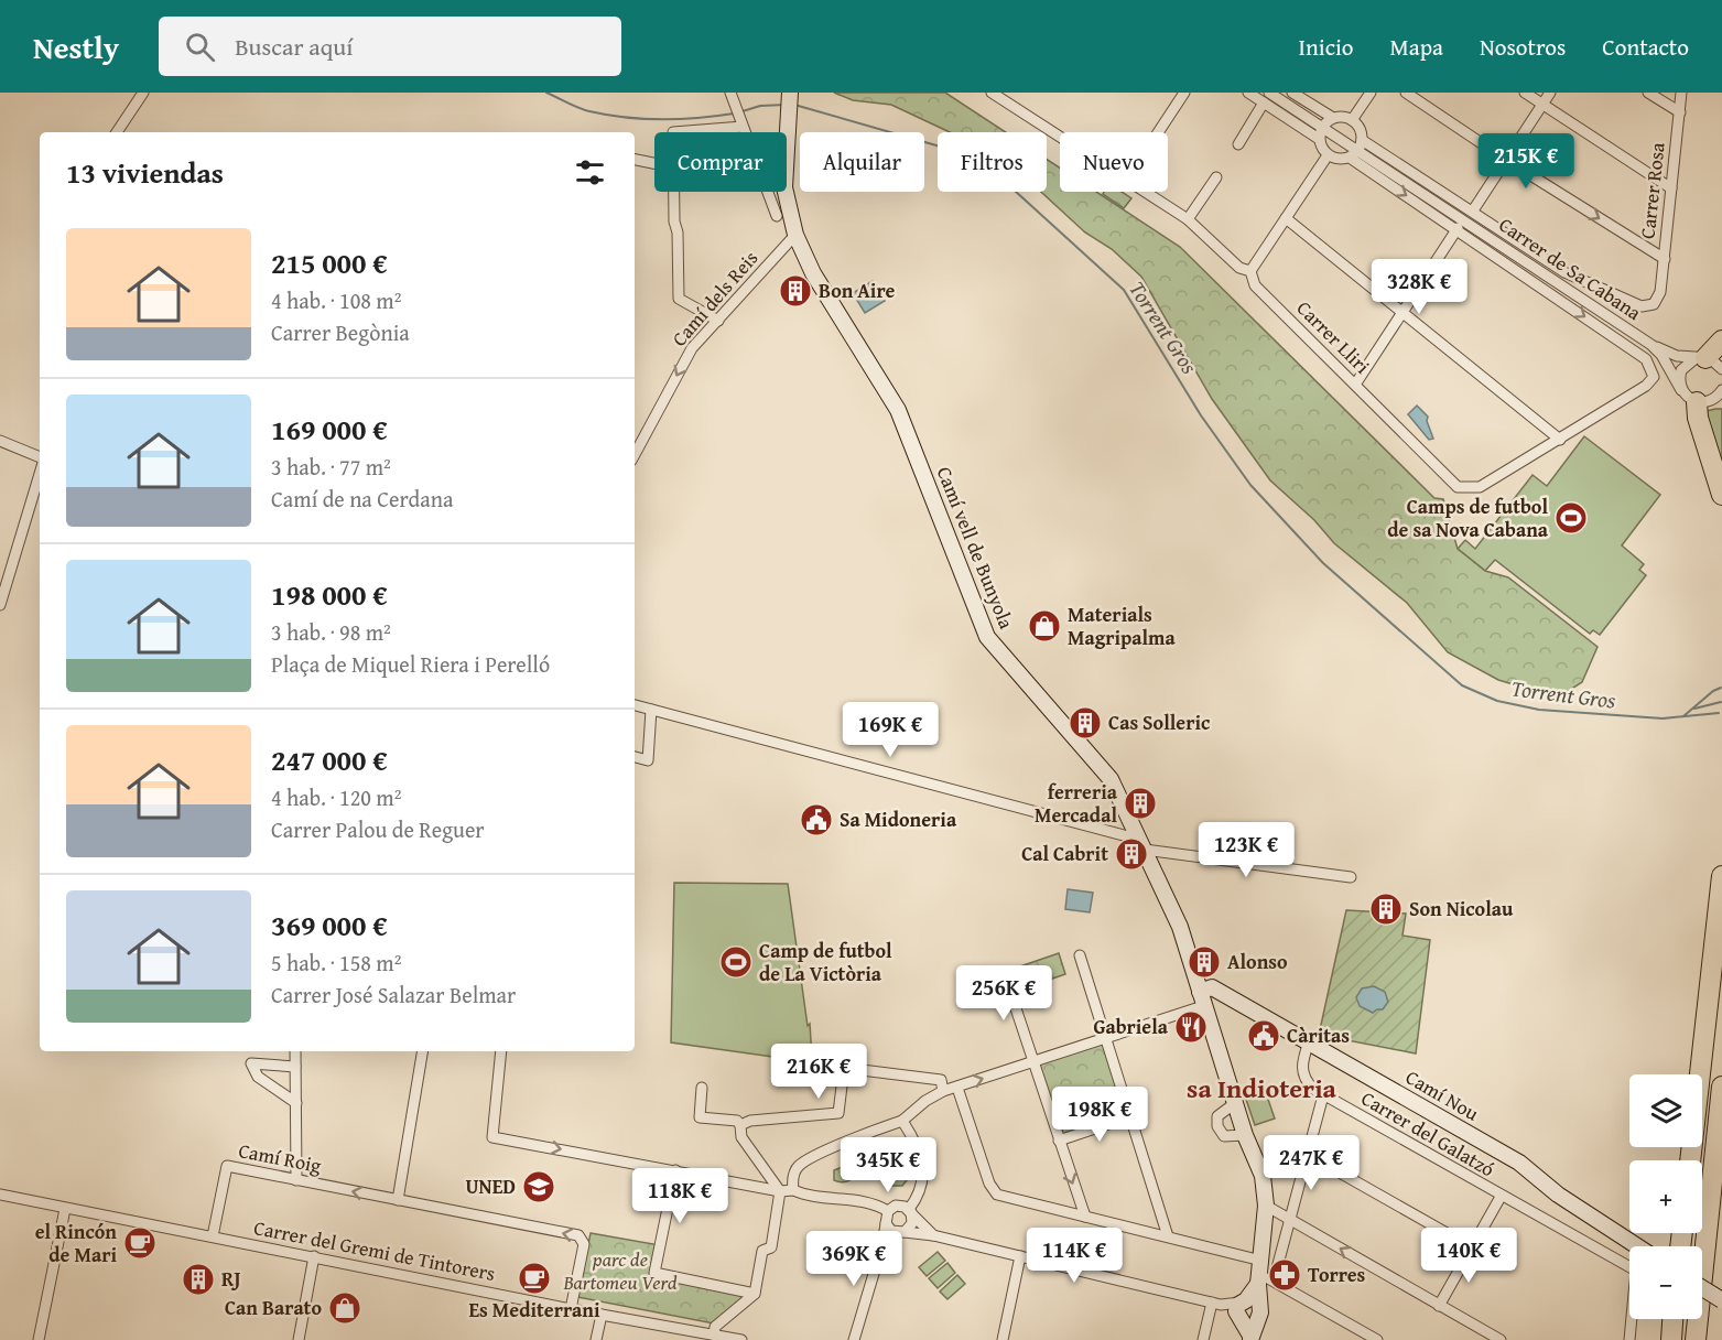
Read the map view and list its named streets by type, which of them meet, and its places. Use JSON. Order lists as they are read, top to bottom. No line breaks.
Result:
{"streets":{"street":["Carrer Rosa","Carrer de Sa Cabana","Camí dels Reis","Carrer Lliri","Camí vell de Bunyola","Camí Nou","Carrer del Galatzó","Camí Roig","Carrer del Gremi de Tintorers"]},"crossings":[["Camí dels Reis","Camí vell de Bunyola"],["Camí vell de Bunyola","Camí Nou"],["Camí Nou","Carrer del Galatzó"],["Camí Roig","Carrer del Gremi de Tintorers"]],"one_way":["Camí dels Reis","Camí Roig"],"districts":["sa Indioteria"],"water":["Torrent Gros"],"parks":["parc de Bartomeu Verd"],"places":{"building":["Bon Aire","Cas Solleric","ferreria Mercadal","Cal Cabrit","Son Nicolau","Alonso","RJ"],"sports":["Camps de futbol de sa Nova Cabana","Camp de futbol de La Victòria"],"shop":["Materials Magripalma","Can Barato"],"public building":["Sa Midoneria","Càritas"],"restaurant":["Gabriela"],"school or university":["UNED"],"cafe":["el Rincón de Mari","Es Mediterrani"],"pharmacy":["Torres"]},"page":{"header":"Nestly","search":"Buscar aquí","nav":["Inicio","Mapa","Nosotros","Contacto"],"chip":["Comprar","Alquilar","Filtros","Nuevo"],"heading":"13 viviendas","price":["215K €","328K €","169K €","123K €","256K €","216K €","198K €","247K €","345K €","118K €","114K €","140K €","369K €"],"list":[{"name":"215 000 €","note":"4 hab. · 108 m² · Carrer Begònia"},{"name":"169 000 €","note":"3 hab. · 77 m² · Camí de na Cerdana"},{"name":"198 000 €","note":"3 hab. · 98 m² · Plaça de Miquel Riera i Perelló"},{"name":"247 000 €","note":"4 hab. · 120 m² · Carrer Palou de Reguer"},{"name":"369 000 €","note":"5 hab. · 158 m² · Carrer José Salazar Belmar"}],"map_buttons":["+","−"]}}
